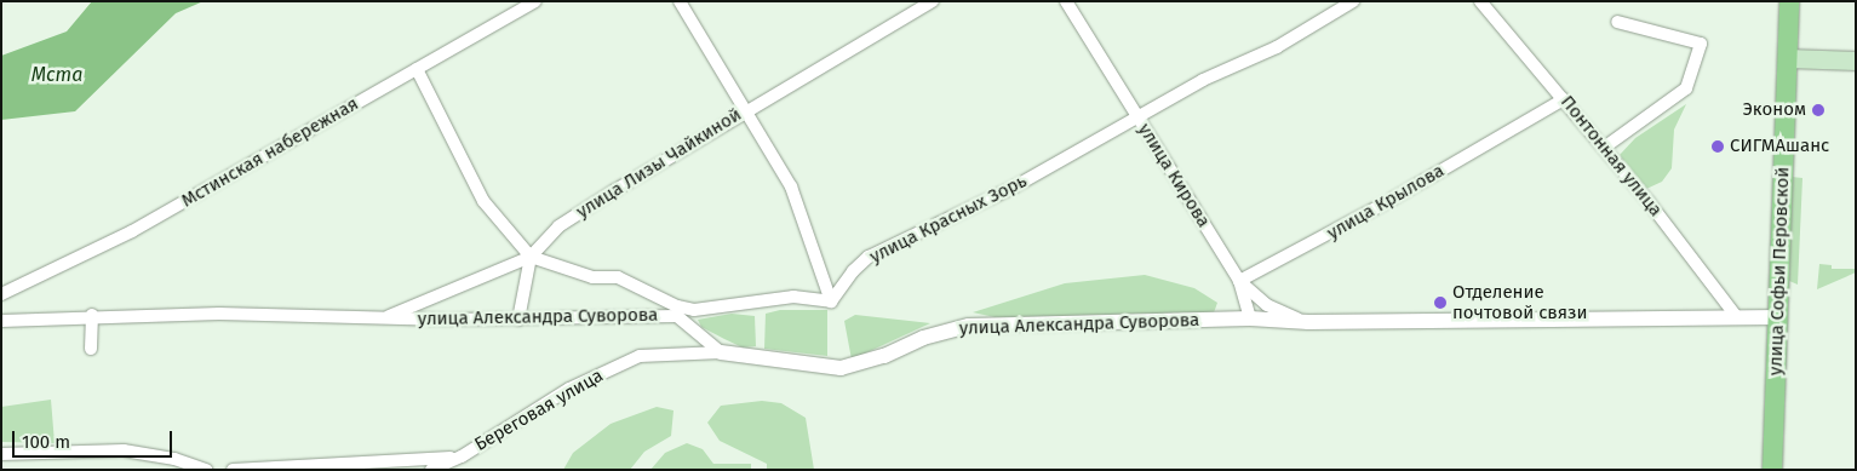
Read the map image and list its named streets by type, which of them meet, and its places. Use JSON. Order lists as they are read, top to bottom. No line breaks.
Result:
{"streets":{"main road":["улица Софьи Перовской"],"street":["Мстинская набережная","Понтонная улица","улица Лизы Чайкиной","улица Кирова","улица Крылова","улица Красных Зорь","улица Александра Суворова","Береговая улица"]},"crossings":[["Понтонная улица","улица Крылова"],["Понтонная улица","улица Александра Суворова"],["улица Лизы Чайкиной","улица Александра Суворова"],["улица Кирова","улица Крылова"],["улица Кирова","улица Красных Зорь"],["улица Кирова","улица Александра Суворова"],["улица Софьи Перовской","улица Александра Суворова"],["улица Александра Суворова","Береговая улица"]],"water":["Мста"],"places":["Эконом","СИГМАшанс","Отделение почтовой связи"],"scale_bar":"100 m"}
